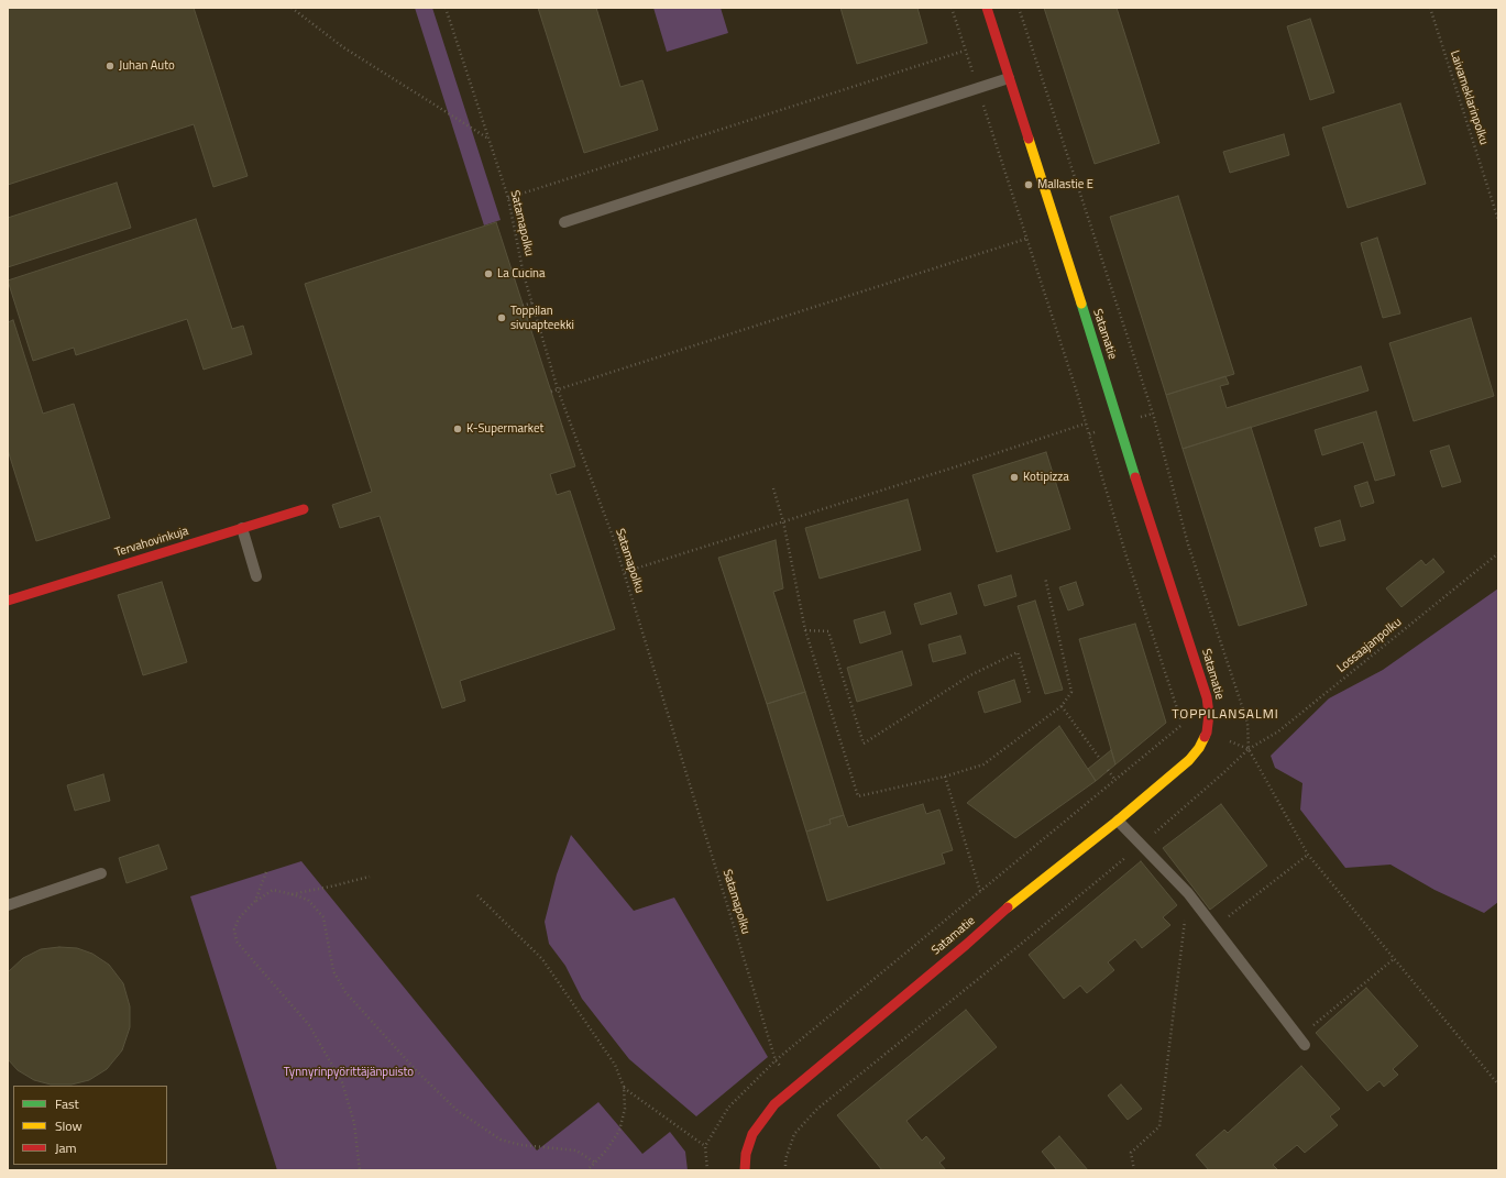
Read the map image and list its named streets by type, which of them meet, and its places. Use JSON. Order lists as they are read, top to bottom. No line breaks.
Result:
{"streets":{"street":["Satamatie","Tervahovinkuja"],"path":["Laivameklarinpolku","Satamapolku","Lossaajanpolku"]},"crossings":[["Satamapolku","Satamatie"],["Satamapolku","Lossaajanpolku"]],"districts":["TOPPILANSALMI"],"parks":["Tynnyrinpyörittäjänpuisto"],"places":["Juhan Auto","Mallastie E","La Cucina","Toppilan sivuapteekki","K-Supermarket","Kotipizza"],"legend":["Fast","Slow","Jam"]}
